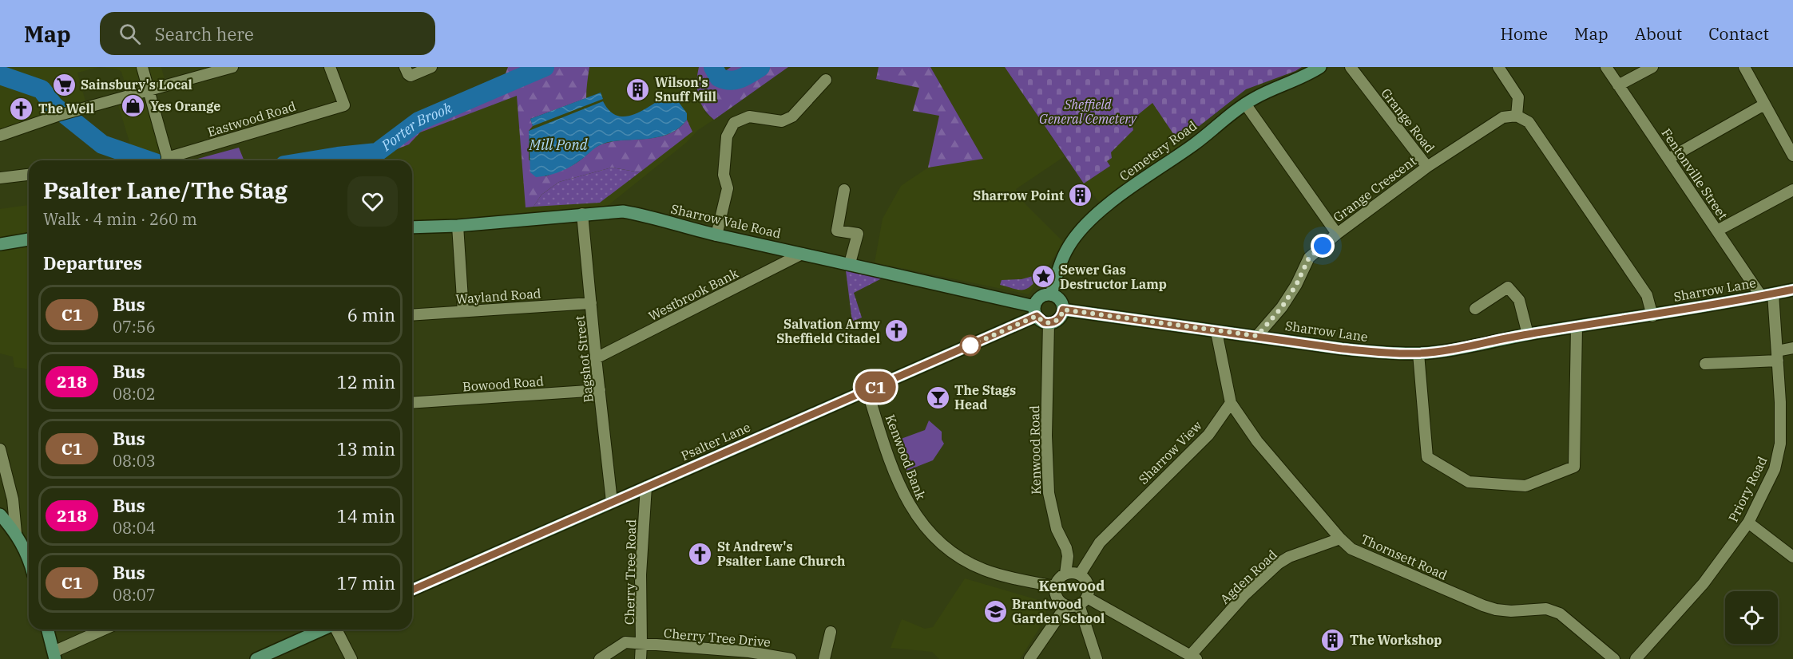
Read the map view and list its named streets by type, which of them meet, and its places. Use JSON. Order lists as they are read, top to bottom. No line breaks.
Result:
{"streets":{"street":["Eastwood Road","Grange Road","Cemetery Road","Fentonville Street","Grange Crescent","Sharrow Vale Road","Sharrow Lane","Westbrook Bank","Wayland Road","Bagshot Street","Bowood Road","Psalter Lane","Kenwood Road","Sharrow View","Kenwood Bank","Priory Road","Thornsett Road","Cherry Tree Road","Agden Road","Cherry Tree Drive"]},"crossings":[["Grange Road","Grange Crescent"],["Cemetery Road","Sharrow Vale Road"],["Cemetery Road","Sharrow Lane"],["Cemetery Road","Psalter Lane"],["Cemetery Road","Kenwood Road"],["Fentonville Street","Sharrow Lane"],["Grange Crescent","Sharrow Lane"],["Sharrow Vale Road","Sharrow Lane"],["Sharrow Vale Road","Westbrook Bank"],["Sharrow Vale Road","Bagshot Street"],["Sharrow Vale Road","Psalter Lane"],["Sharrow Vale Road","Kenwood Road"],["Sharrow Lane","Psalter Lane"],["Sharrow Lane","Kenwood Road"],["Sharrow Lane","Priory Road"],["Westbrook Bank","Bagshot Street"],["Wayland Road","Bagshot Street"],["Bagshot Street","Bowood Road"],["Bagshot Street","Psalter Lane"],["Psalter Lane","Kenwood Road"],["Psalter Lane","Kenwood Bank"],["Psalter Lane","Cherry Tree Road"],["Kenwood Road","Sharrow View"],["Kenwood Road","Kenwood Bank"],["Sharrow View","Kenwood Bank"],["Sharrow View","Thornsett Road"],["Thornsett Road","Agden Road"],["Cherry Tree Road","Cherry Tree Drive"]],"districts":["Kenwood"],"water":["Porter Brook","Mill Pond"],"parks":["Sheffield General Cemetery"],"places":{"supermarket":["Sainsbury's Local"],"building":["Wilson's Snuff Mill","Sharrow Point","The Workshop"],"shop":["Yes Orange"],"church":["The Well","Salvation Army Sheffield Citadel","St Andrew's Psalter Lane Church"],"place":["Sewer Gas Destructor Lamp"],"bar":["The Stags Head"],"school or university":["Brantwood Garden School"]},"lines":["bus line C1"],"page":{"header":"Map","search":"Search here","nav":["Home","Map","About","Contact"],"on_map":"C1","heading":[["Psalter Lane/The Stag","Walk · 4 min · 260 m"],"Departures"],"list":[{"mark":"C1","name":"Bus","note":"07:56","value":"6 min"},{"mark":"218","name":"Bus","note":"08:02","value":"12 min"},{"mark":"C1","name":"Bus","note":"08:03","value":"13 min"},{"mark":"218","name":"Bus","note":"08:04","value":"14 min"},{"mark":"C1","name":"Bus","note":"08:07","value":"17 min"}]}}
